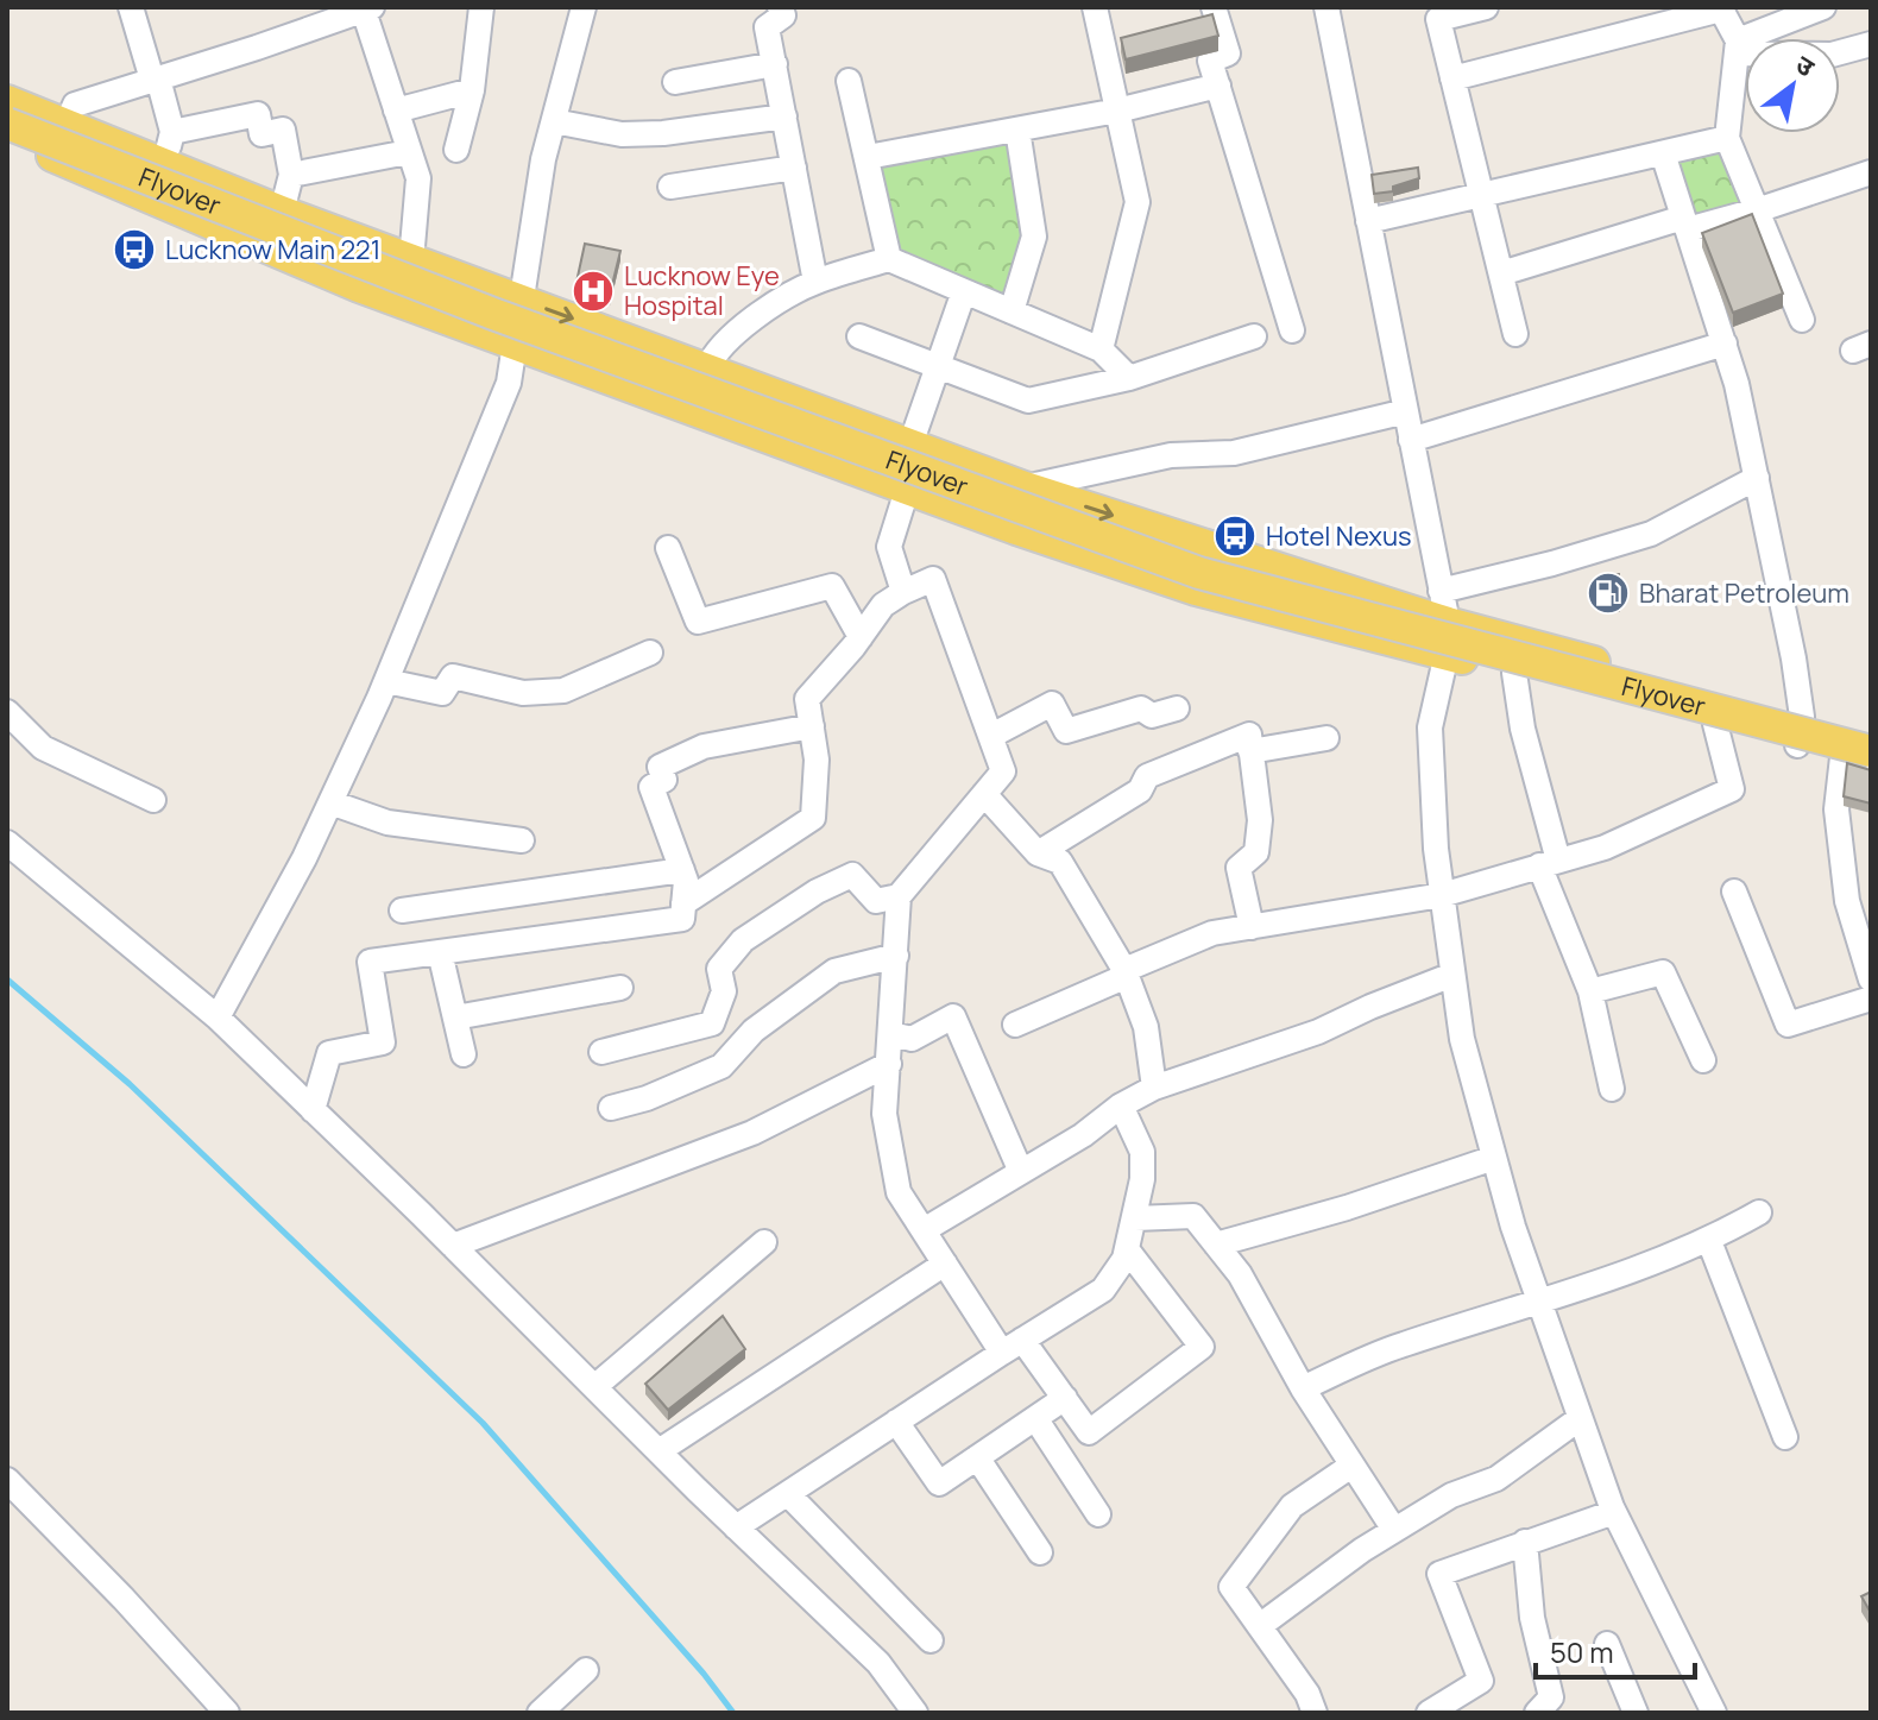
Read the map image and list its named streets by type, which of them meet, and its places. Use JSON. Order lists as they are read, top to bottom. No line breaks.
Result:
{"streets":{"main road":["Flyover"]},"places":{"bus stop":["Lucknow Main 221","Hotel Nexus"],"hospital":["Lucknow Eye Hospital"],"fuel station":["Bharat Petroleum"]},"scale_bar":"50 m","north":"top right"}
